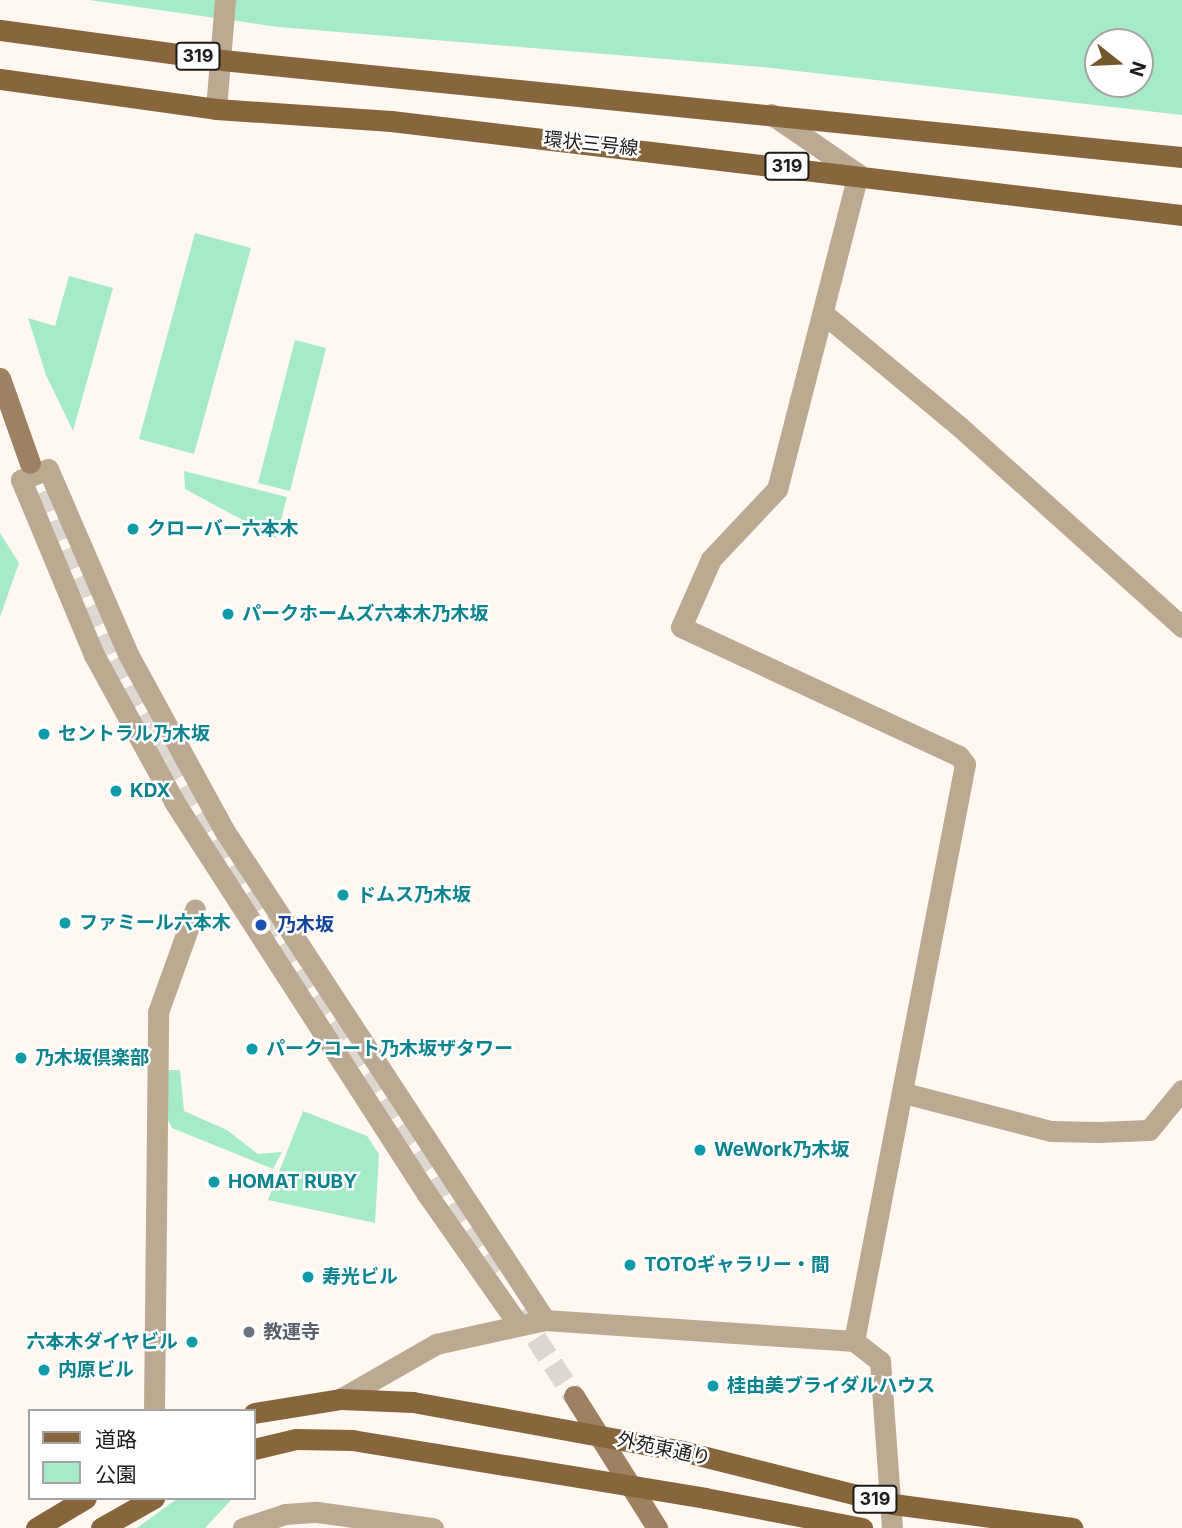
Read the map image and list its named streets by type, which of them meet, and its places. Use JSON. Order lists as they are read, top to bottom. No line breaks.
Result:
{"streets":{"main road":["319","環状三号線","外苑東通り"]},"places":["クローバー六本木","パークホームズ六本木乃木坂","セントラル乃木坂","KDX","ドムス乃木坂","ファミール六本木","乃木坂","パークコート乃木坂ザタワー","乃木坂倶楽部","WeWork乃木坂","HOMAT RUBY","TOTOギャラリー・間","寿光ビル","教運寺","六本木ダイヤビル","内原ビル","桂由美ブライダルハウス"],"legend":["道路","公園"],"north":"right"}
